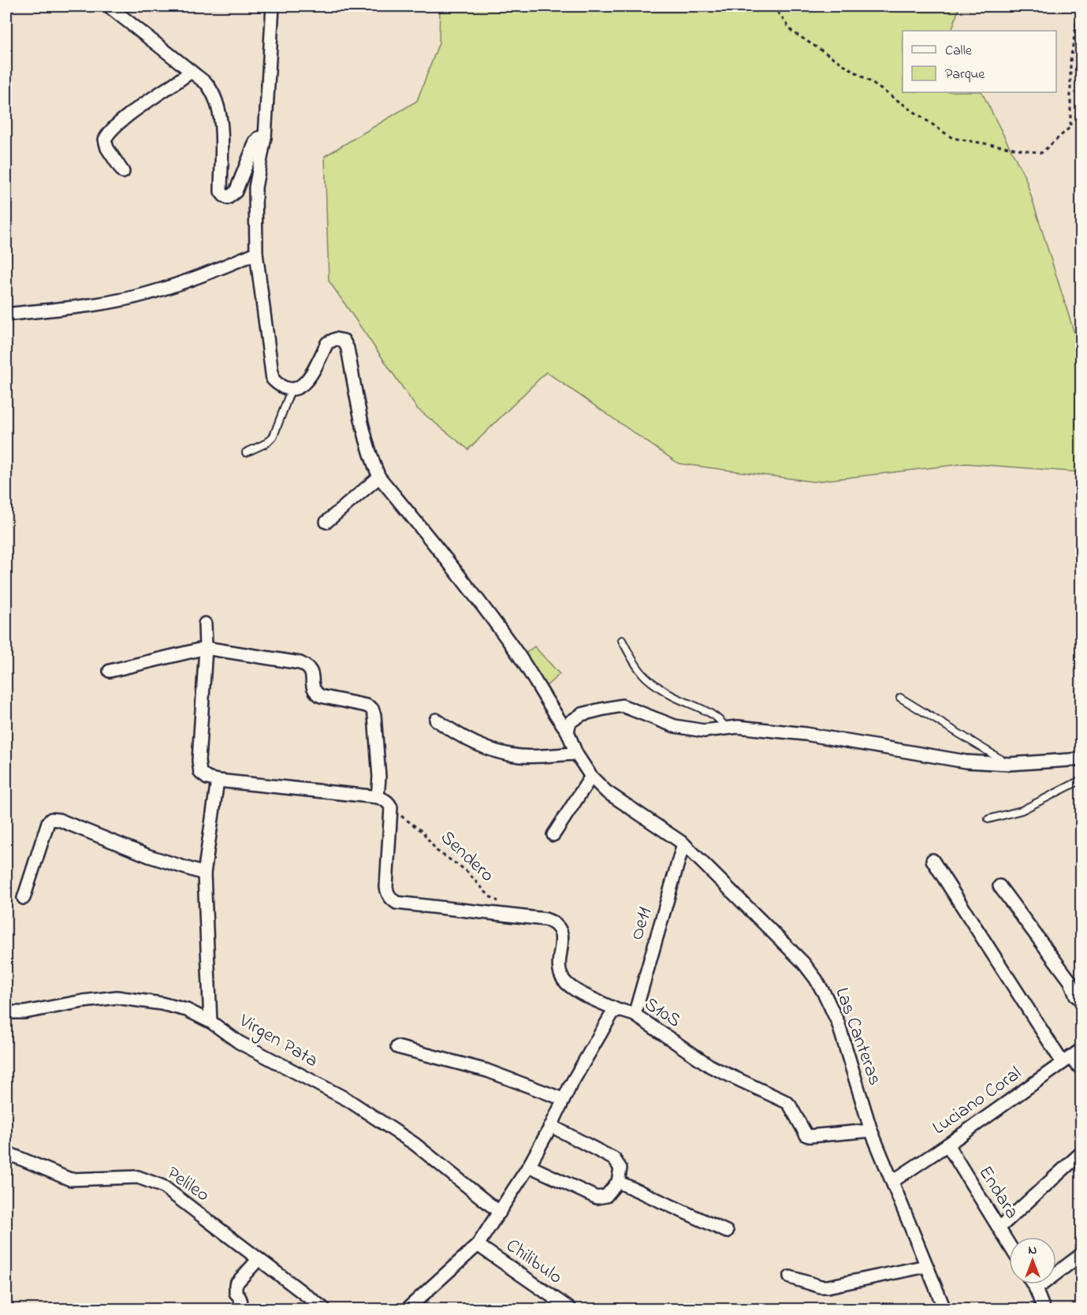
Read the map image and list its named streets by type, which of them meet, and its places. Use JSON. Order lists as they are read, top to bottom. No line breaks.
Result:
{"streets":{"street":["Oe11","S10S","Las Canteras","Virgen Pata","Luciano Coral","Pelileo","Endara","Chilibulo"],"path":["Sendero"]},"crossings":[["Oe11","S10S"],["Oe11","Las Canteras"],["S10S","Las Canteras"],["S10S","Virgen Pata"],["S10S","Chilibulo"],["Las Canteras","Luciano Coral"],["Luciano Coral","Endara"]],"legend":["Calle","Parque"],"north":"top"}
